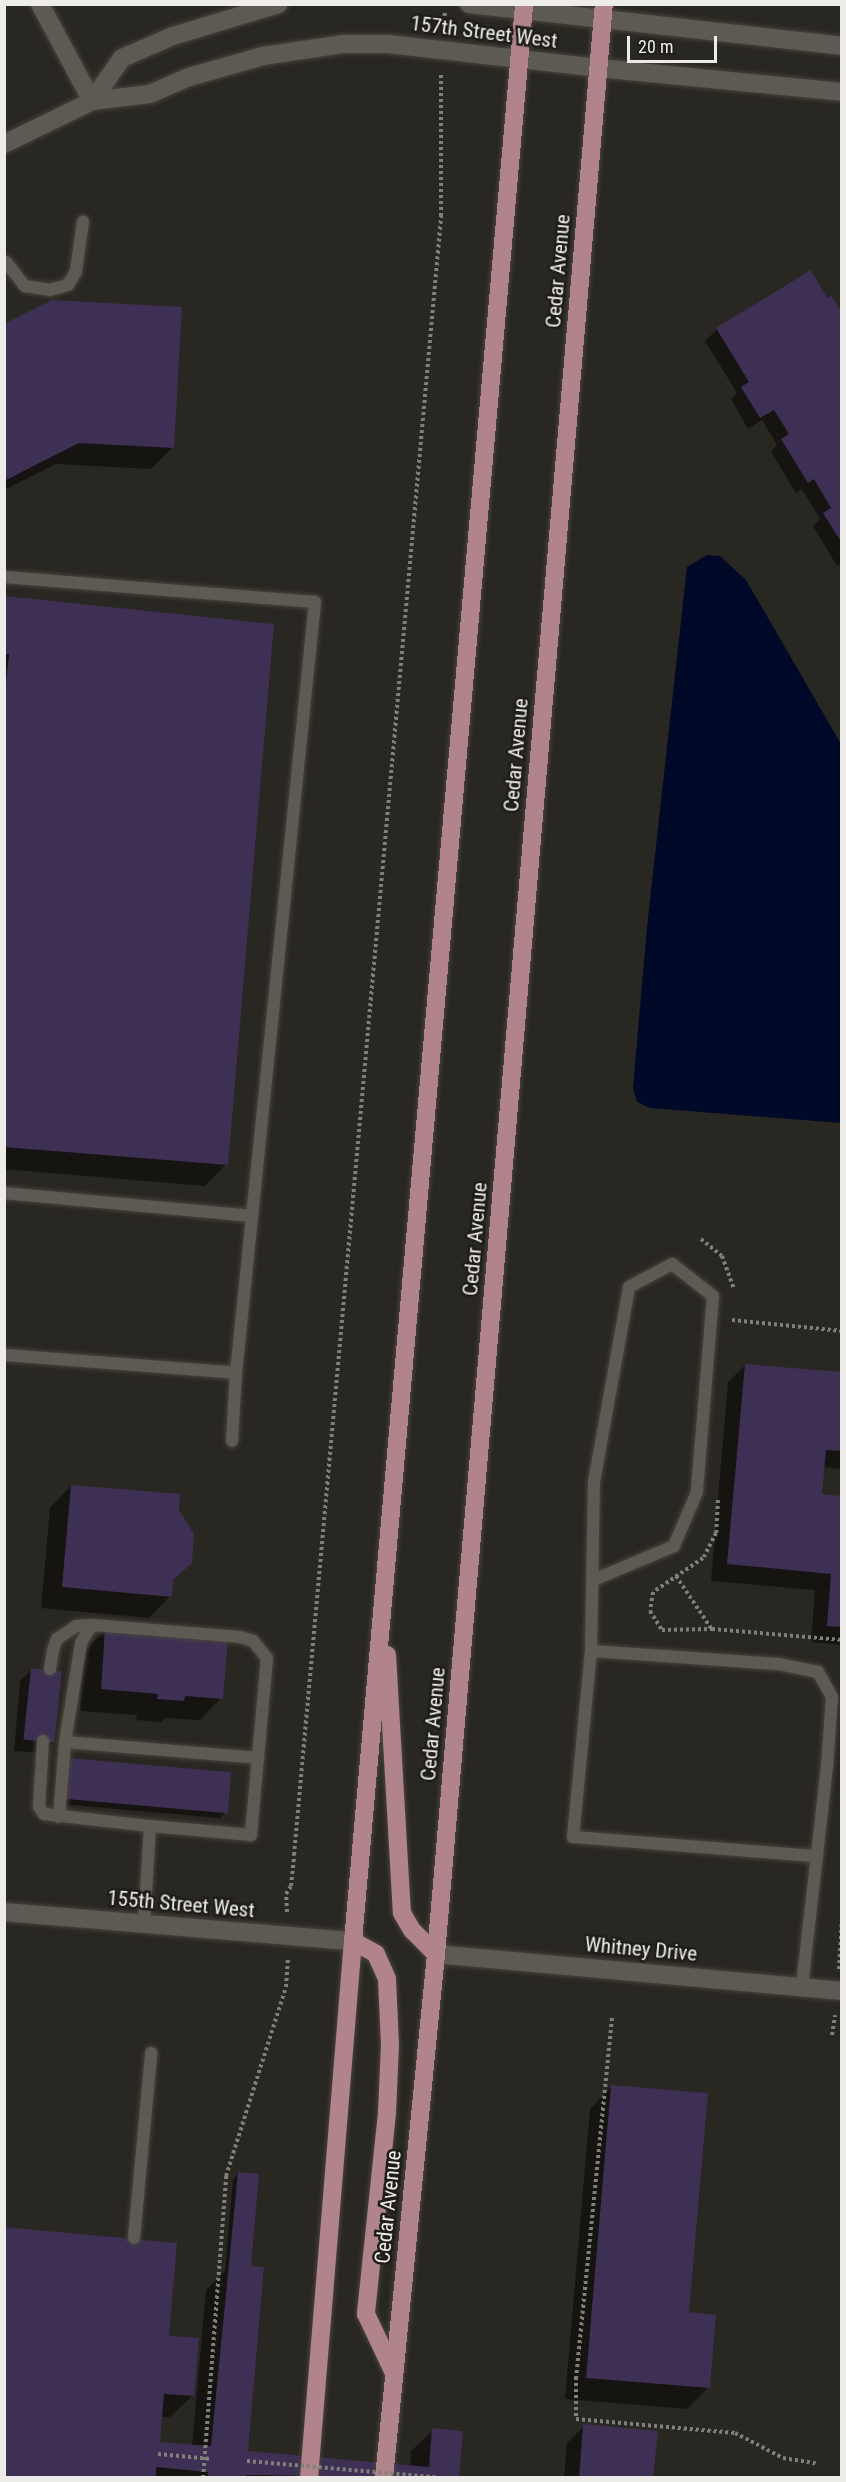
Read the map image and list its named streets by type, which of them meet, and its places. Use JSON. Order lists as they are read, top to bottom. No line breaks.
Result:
{"streets":{"main road":["Cedar Avenue"],"street":["157th Street West","155th Street West","Whitney Drive"]},"crossings":[["157th Street West","Cedar Avenue"],["Cedar Avenue","Whitney Drive"]],"scale_bar":"20 m"}
